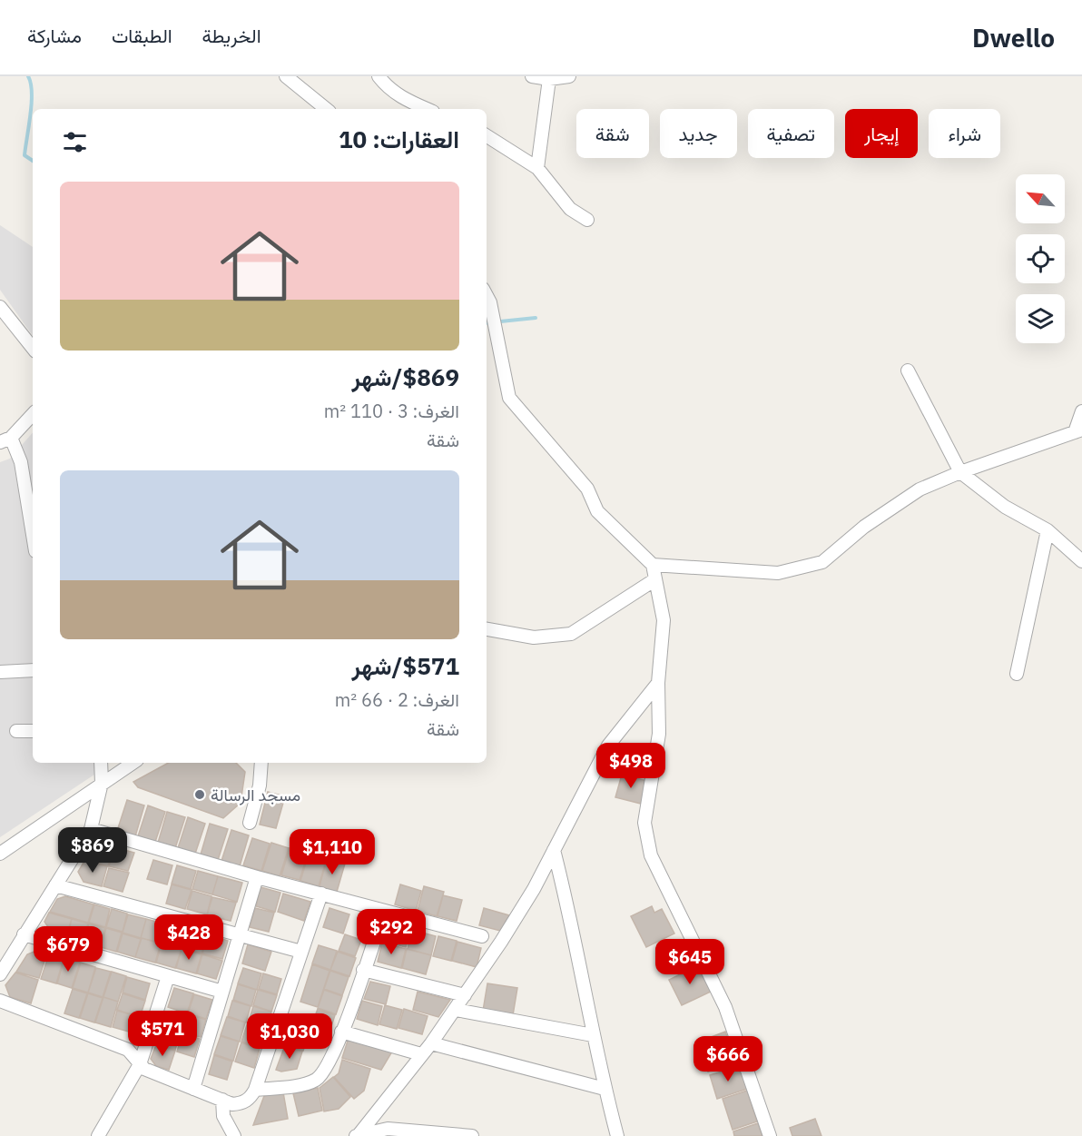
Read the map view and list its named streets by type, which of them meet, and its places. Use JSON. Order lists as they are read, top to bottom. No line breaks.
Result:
{"places":["مسجد الرسالة"],"north":"top left","page":{"header":"Dwello","nav":["الخريطة","الطبقات","مشاركة"],"chip":["شراء","إيجار","تصفية","جديد","شقة"],"heading":"العقارات: 10","list":[{"name":"$869/شهر","note":"الغرف: 3 · 110 m² · شقة"},{"name":"$571/شهر","note":"الغرف: 2 · 66 m² · شقة"}],"price":["$498","$869","$1,110","$292","$428","$679","$645","$571","$1,030","$666"]}}
